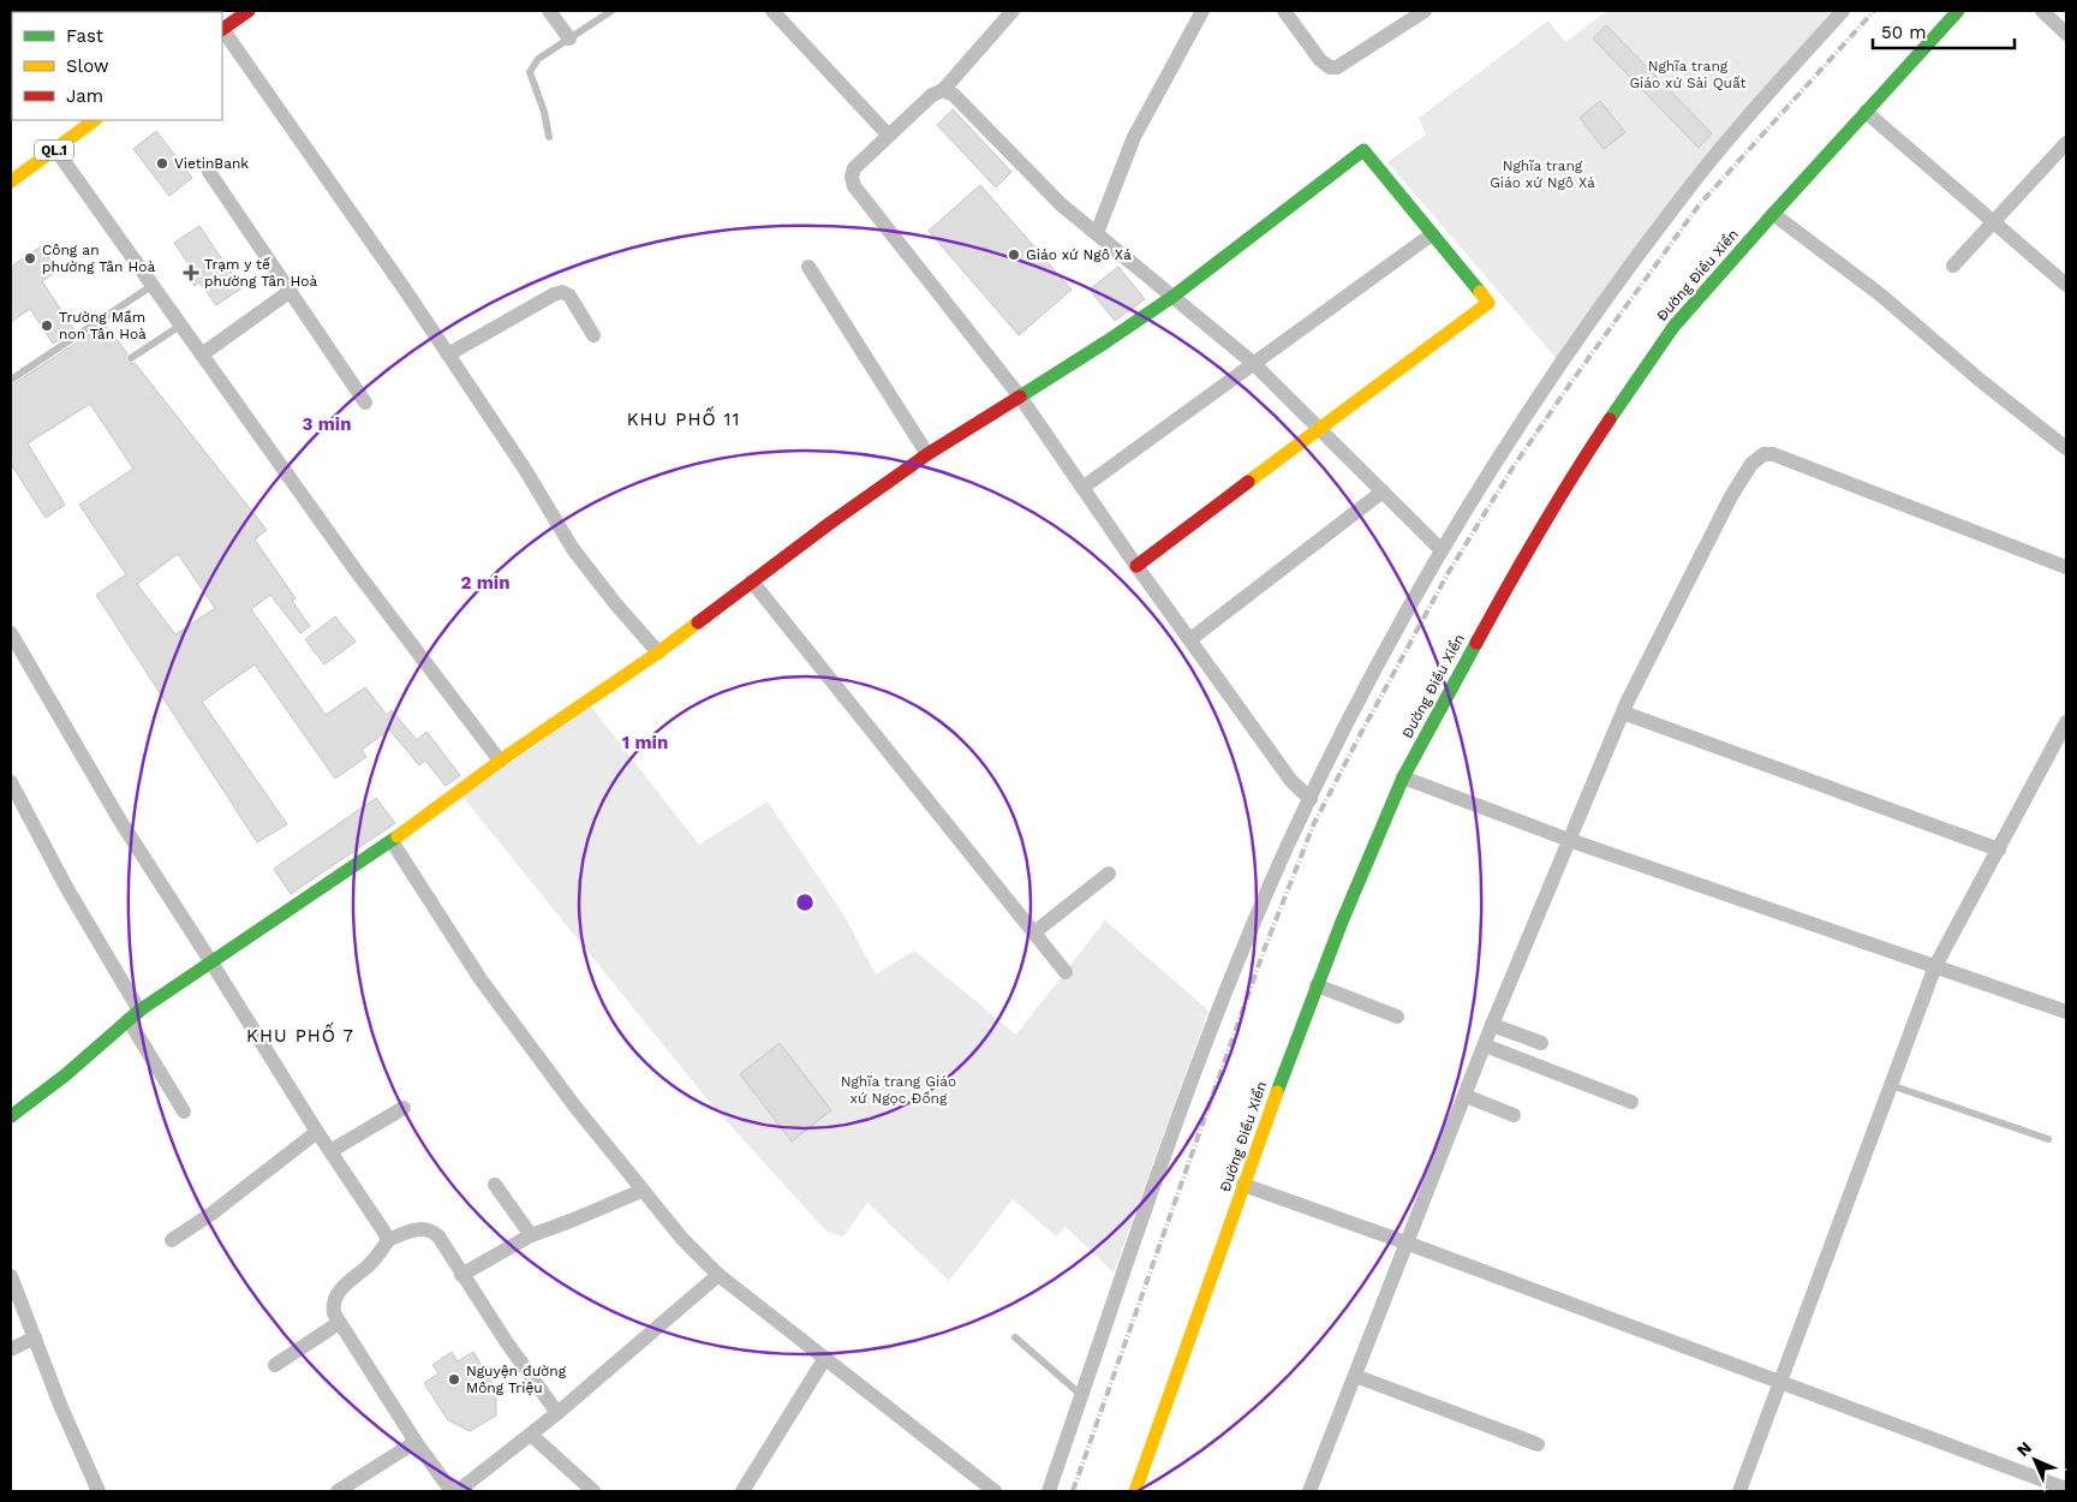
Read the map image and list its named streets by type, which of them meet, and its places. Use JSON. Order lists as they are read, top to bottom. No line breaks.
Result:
{"streets":{"main road":["QL.1","Đường Điều Xiển"]},"districts":["KHU PHỐ 11","KHU PHỐ 7"],"parks":["Nghĩa trang Giáo xứ Sài Quất","Nghĩa trang Giáo xứ Ngô Xá","Nghĩa trang Giáo xứ Ngọc Đồng"],"places":{"other":["VietinBank","Giáo xứ Ngô Xá","Công an phường Tân Hoà","Trường Mầm non Tân Hoà","Nguyện đường Mông Triệu"],"health":["Trạm y tế phường Tân Hoà"]},"legend":["Fast","Slow","Jam"],"scale_bar":"50 m","north":"top left","rings":["3 min","2 min","1 min"]}
